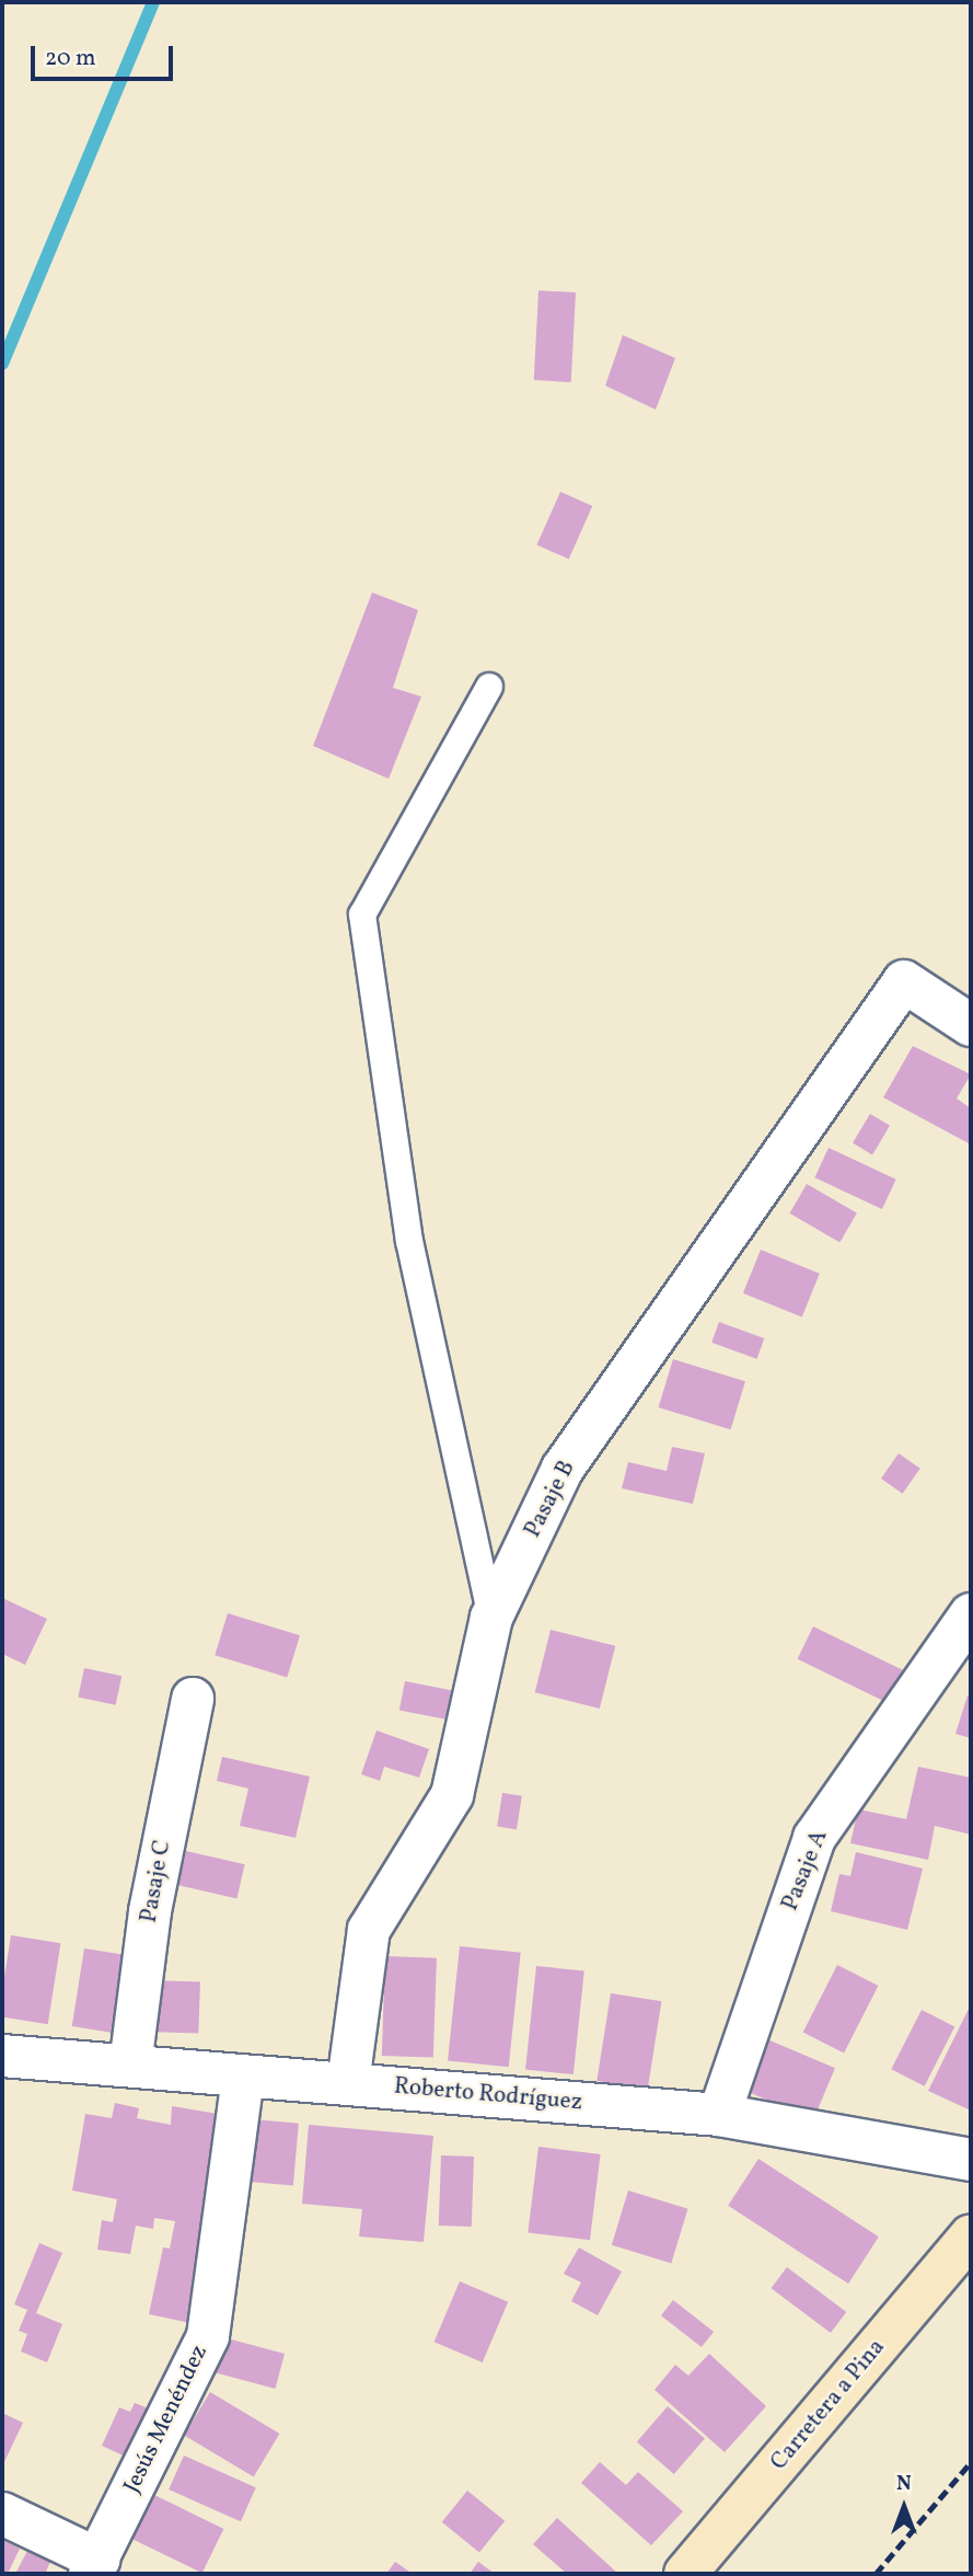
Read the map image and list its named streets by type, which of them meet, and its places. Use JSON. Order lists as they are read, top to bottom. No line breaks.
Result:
{"streets":{"street":["Pasaje B","Pasaje A","Pasaje C","Roberto Rodríguez","Carretera a Pina","Jesús Menéndez"]},"crossings":[["Pasaje B","Roberto Rodríguez"],["Pasaje A","Roberto Rodríguez"],["Pasaje C","Roberto Rodríguez"],["Roberto Rodríguez","Jesús Menéndez"]],"scale_bar":"20 m","north":"top"}
